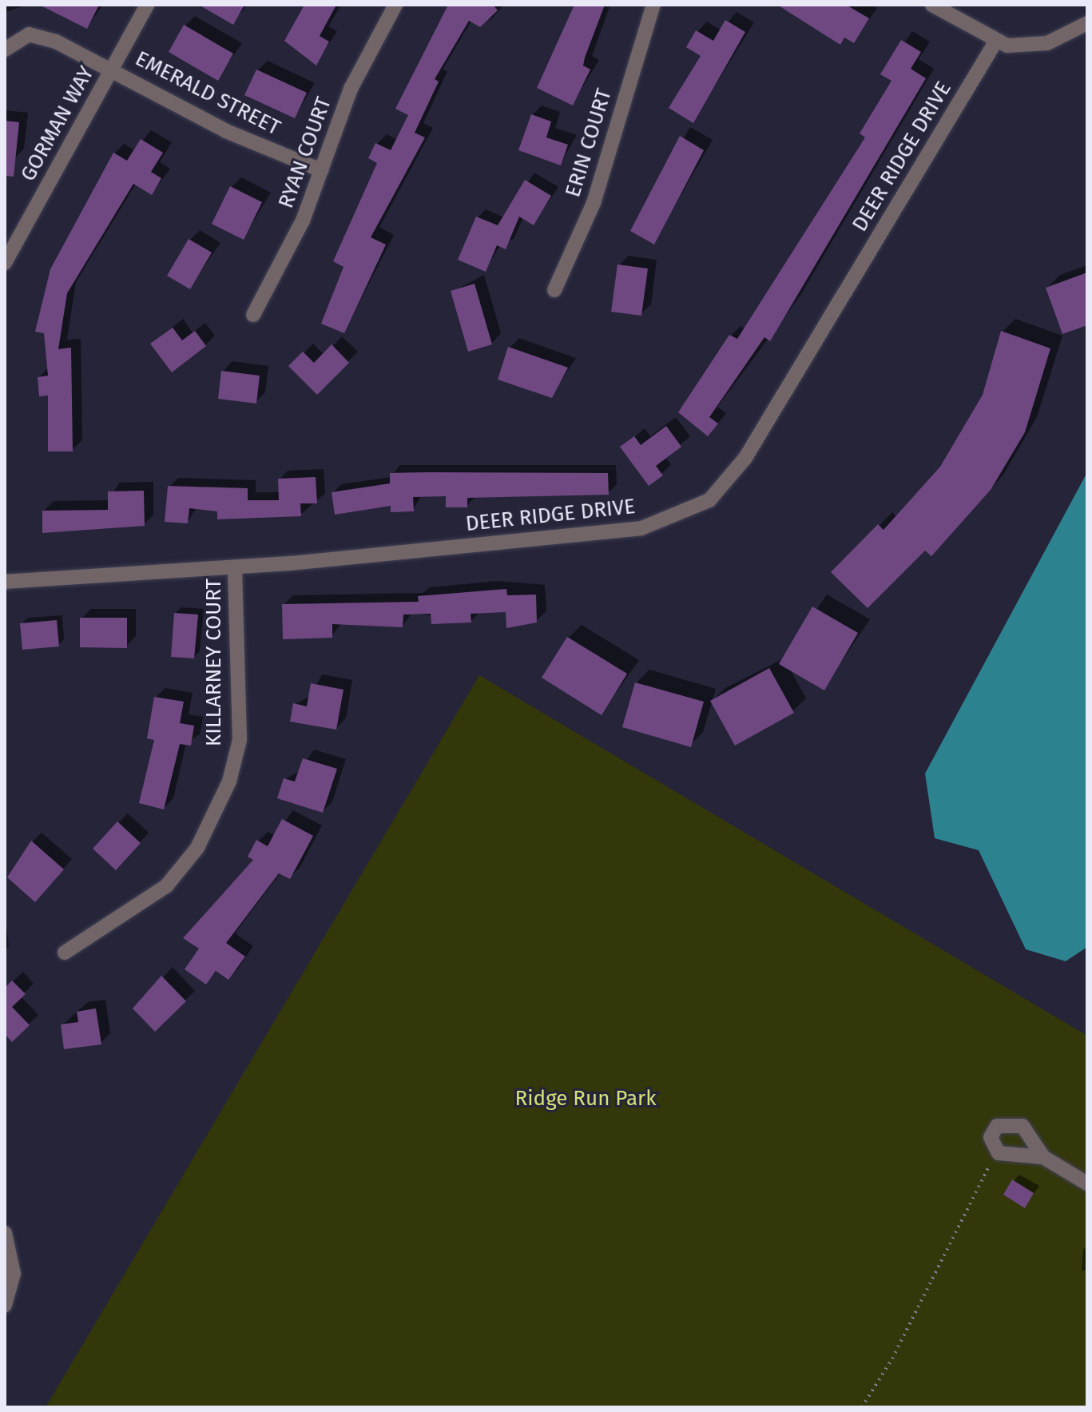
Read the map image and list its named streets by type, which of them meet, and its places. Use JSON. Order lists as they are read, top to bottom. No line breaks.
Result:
{"streets":{"street":["EMERALD STREET","GORMAN WAY","ERIN COURT","RYAN COURT","DEER RIDGE DRIVE","KILLARNEY COURT"]},"crossings":[["EMERALD STREET","GORMAN WAY"],["EMERALD STREET","RYAN COURT"],["DEER RIDGE DRIVE","KILLARNEY COURT"]],"parks":["Ridge Run Park"]}
